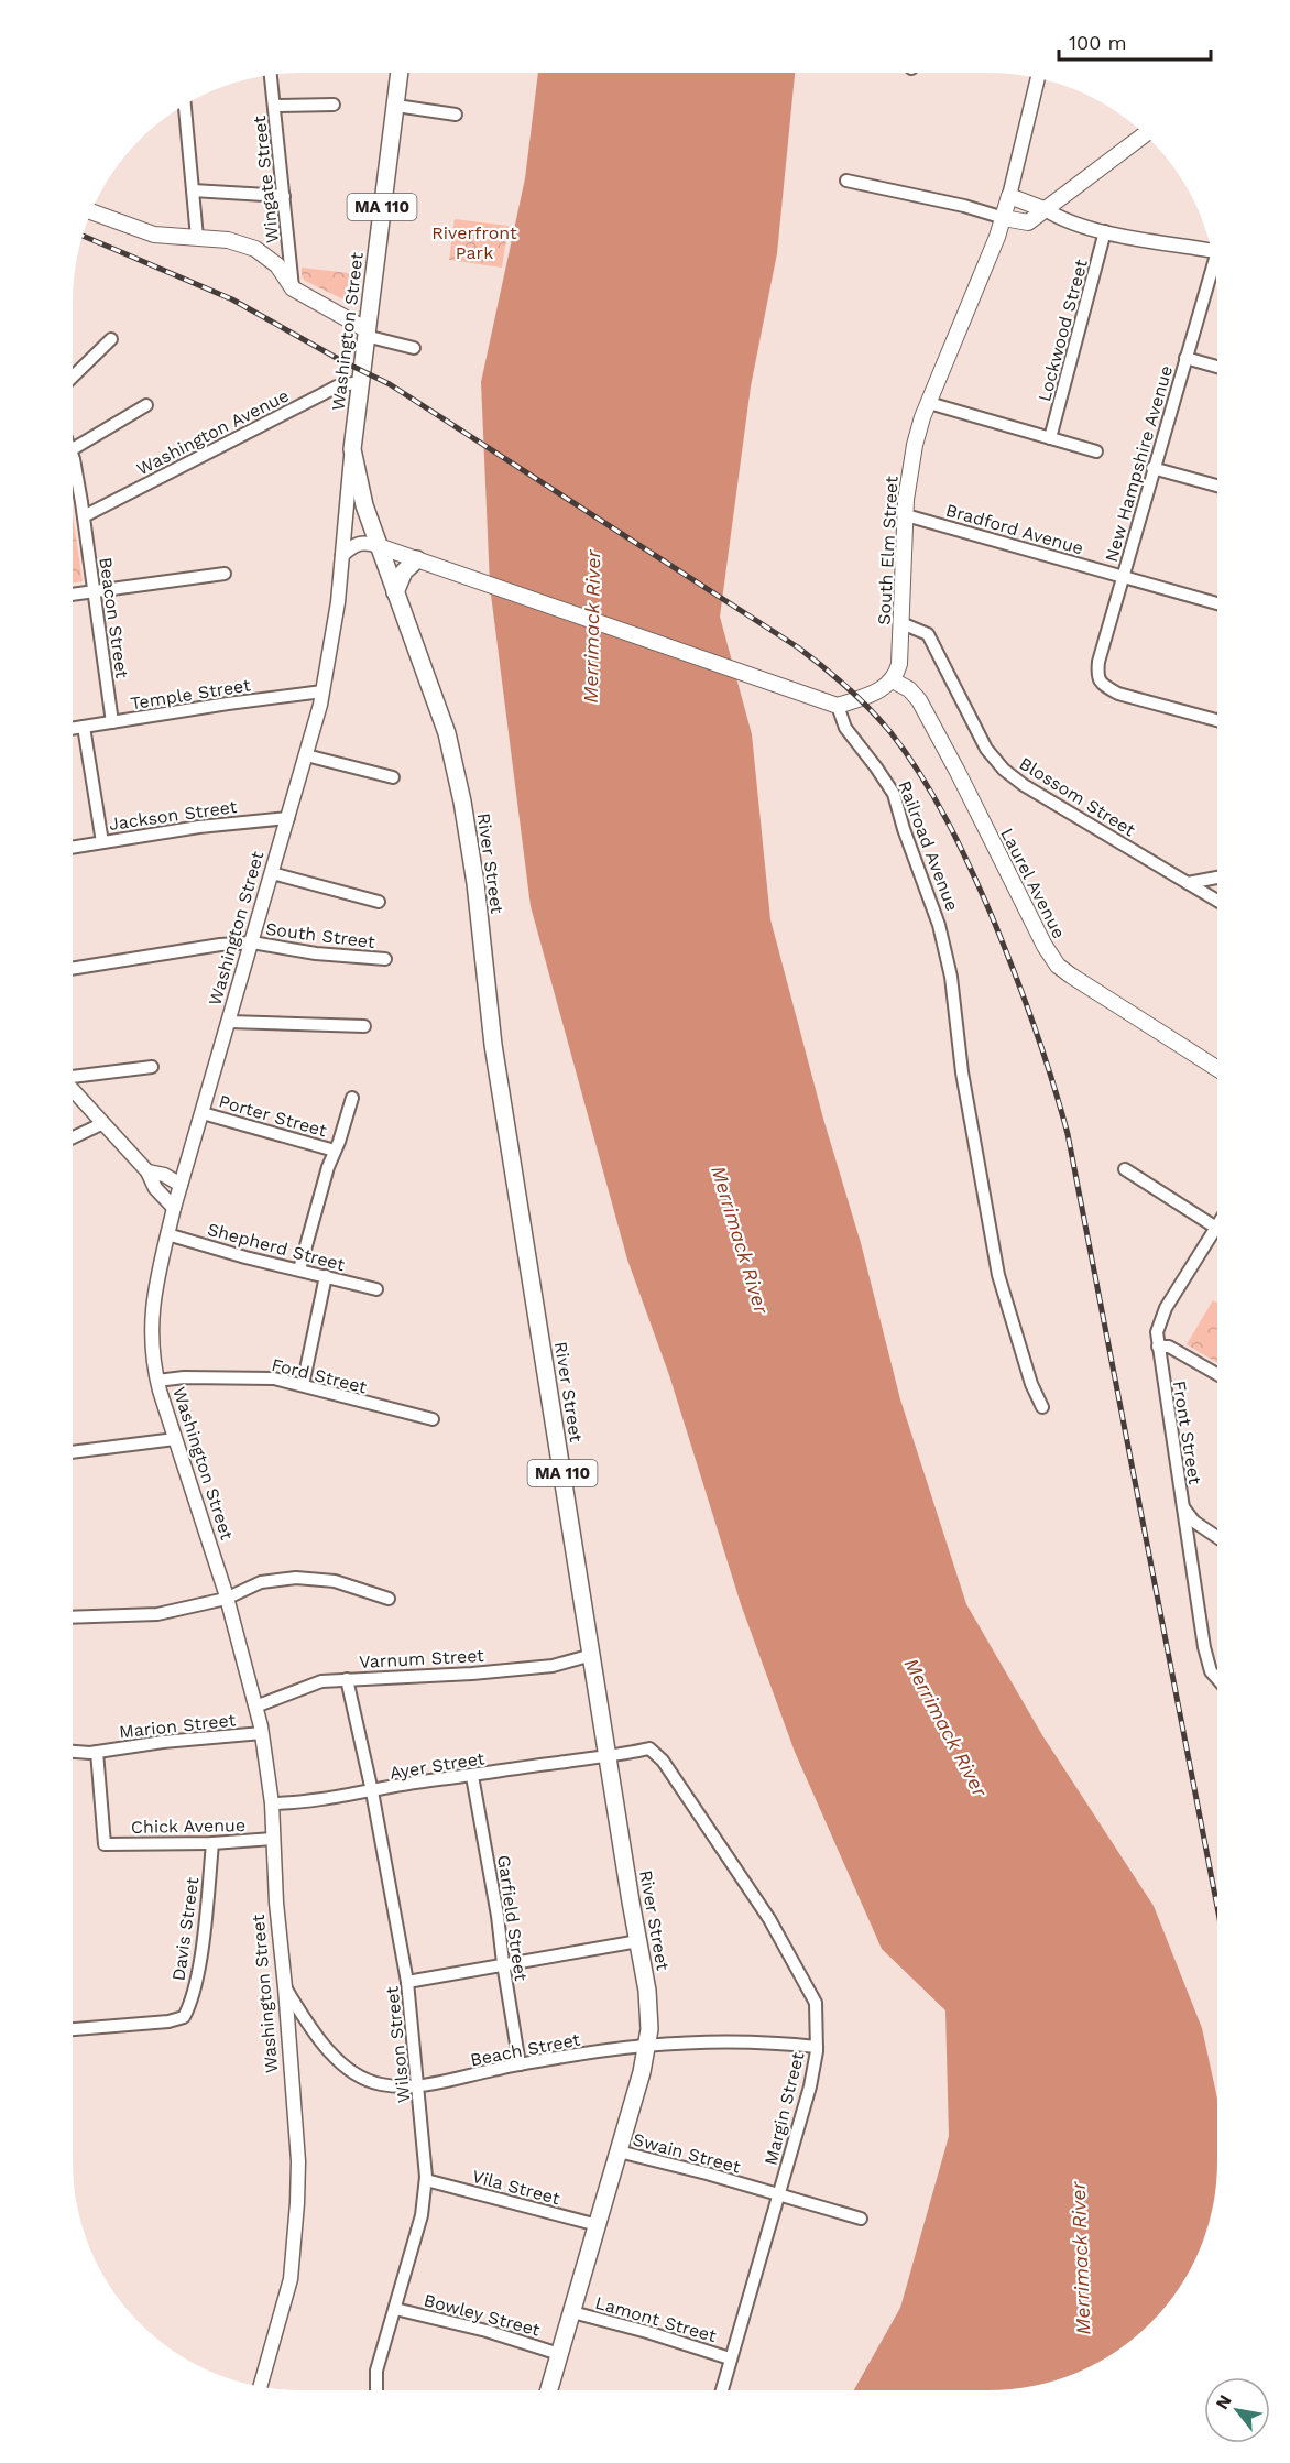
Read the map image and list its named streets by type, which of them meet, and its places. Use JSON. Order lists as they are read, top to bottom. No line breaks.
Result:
{"streets":{"main road":["MA 110","Washington Street","South Elm Street","River Street","Laurel Avenue"],"street":["Wingate Street","Lockwood Street","Washington Avenue","New Hampshire Avenue","Bradford Avenue","Beacon Street","Temple Street","Blossom Street","Jackson Street","Railroad Avenue","South Street","Porter Street","Shepherd Street","Ford Street","Front Street","Varnum Street","Marion Street","Ayer Street","Chick Avenue","Garfield Street","Davis Street","Wilson Street","Beach Street","Margin Street","Swain Street","Vila Street","Bowley Street","Lamont Street"]},"crossings":[["Washington Street","Washington Avenue"],["Washington Street","Temple Street"],["Washington Street","Jackson Street"],["Washington Street","River Street"],["Washington Street","South Street"],["Washington Street","Porter Street"],["Washington Street","Shepherd Street"],["Washington Street","Ford Street"],["Washington Street","Varnum Street"],["Washington Street","Marion Street"],["Washington Street","Ayer Street"],["Washington Street","Chick Avenue"],["Washington Street","Beach Street"],["Washington Avenue","Beacon Street"],["New Hampshire Avenue","Bradford Avenue"],["Bradford Avenue","South Elm Street"],["South Elm Street","Blossom Street"],["South Elm Street","Laurel Avenue"],["Beacon Street","Temple Street"],["River Street","Varnum Street"],["River Street","Ayer Street"],["River Street","Beach Street"],["River Street","Margin Street"],["River Street","Swain Street"],["River Street","Vila Street"],["River Street","Bowley Street"],["River Street","Lamont Street"],["Varnum Street","Wilson Street"],["Marion Street","Chick Avenue"],["Ayer Street","Garfield Street"],["Ayer Street","Wilson Street"],["Ayer Street","Margin Street"],["Chick Avenue","Davis Street"],["Garfield Street","Beach Street"],["Wilson Street","Beach Street"],["Wilson Street","Vila Street"],["Wilson Street","Bowley Street"],["Beach Street","Margin Street"],["Margin Street","Swain Street"],["Margin Street","Lamont Street"]],"water":["Merrimack River"],"parks":["Riverfront Park"],"scale_bar":"100 m","north":"top left"}
